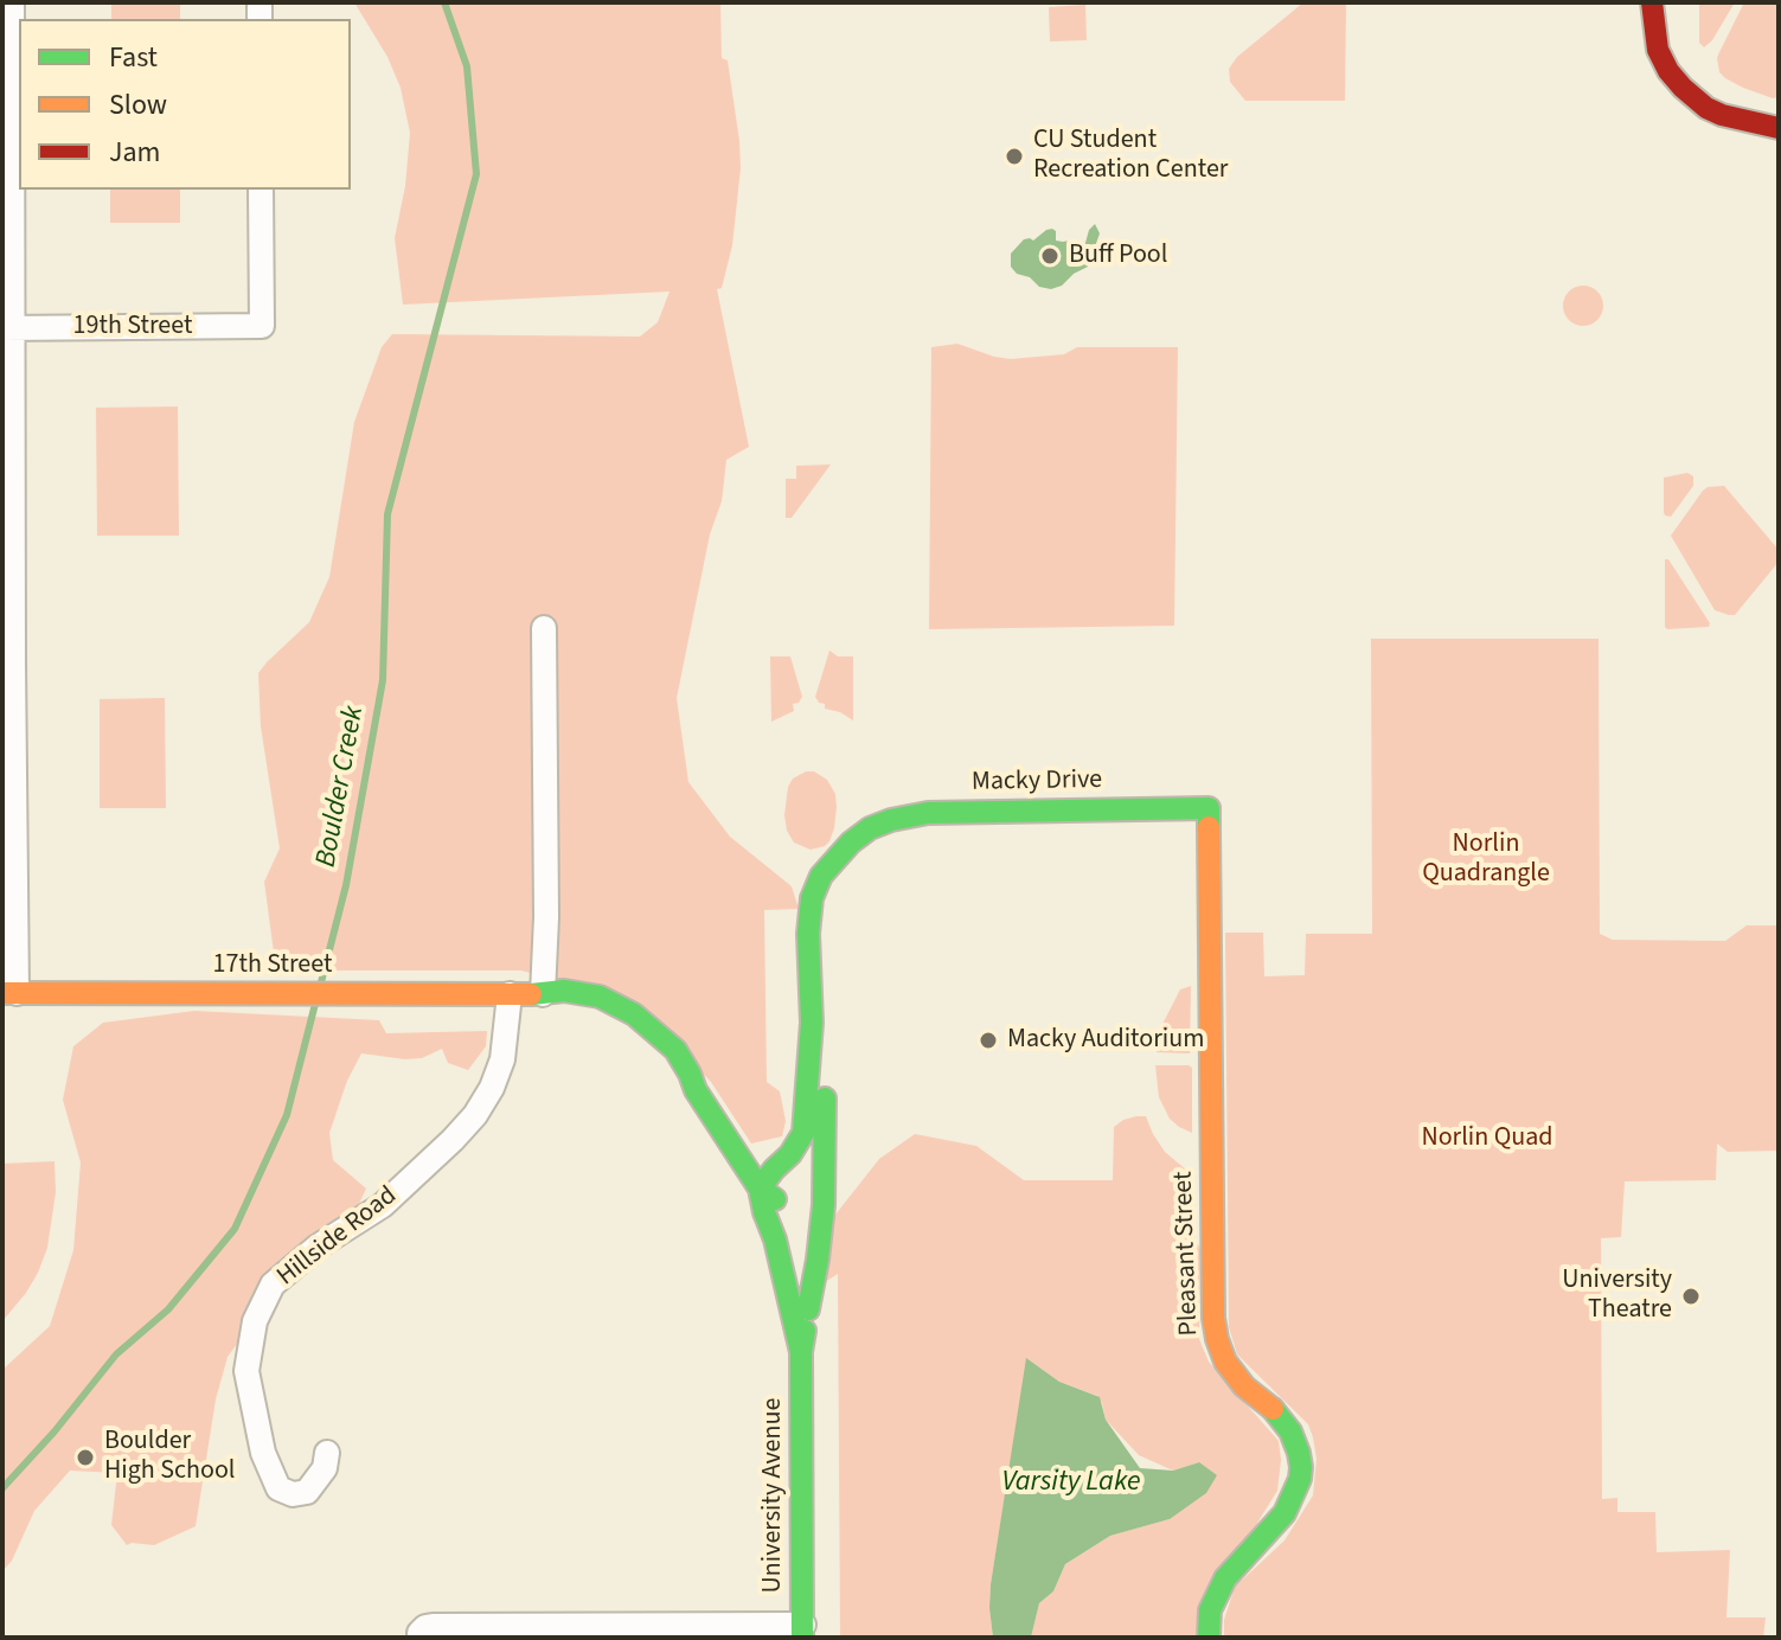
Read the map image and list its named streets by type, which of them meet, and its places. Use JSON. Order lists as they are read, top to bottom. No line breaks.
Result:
{"streets":{"street":["19th Street","Macky Drive","17th Street","Hillside Road","Pleasant Street","University Avenue"]},"crossings":[["Macky Drive","Pleasant Street"],["17th Street","Hillside Road"],["17th Street","University Avenue"]],"water":["Boulder Creek","Varsity Lake"],"parks":["Norlin Quadrangle","Norlin Quad"],"places":["CU Student Recreation Center","Buff Pool","Macky Auditorium","University Theatre","Boulder High School"],"legend":["Fast","Slow","Jam"]}
